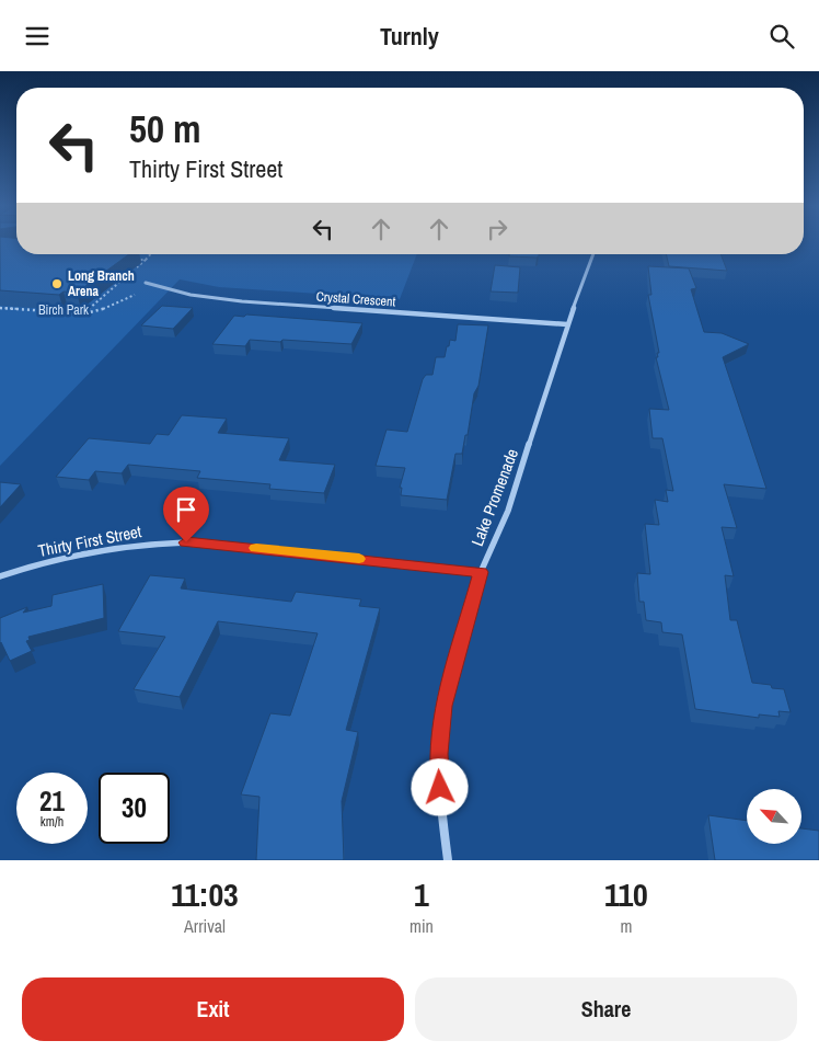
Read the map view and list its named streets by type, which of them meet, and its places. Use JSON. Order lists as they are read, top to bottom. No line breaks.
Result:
{"streets":{"street":["Crystal Crescent","Lake Promenade","Thirty First Street"]},"crossings":[["Crystal Crescent","Lake Promenade"],["Lake Promenade","Thirty First Street"]],"parks":["Birch Park"],"places":["Long Branch Arena"],"north":"top left","page":{"header":"Turnly","turn":["50 m","Thirty First Street"],"speed":"21 km/h","limit":"30","eta":["11:03","Arrival","1","min","110","m"],"buttons":["Exit","Share"]}}
